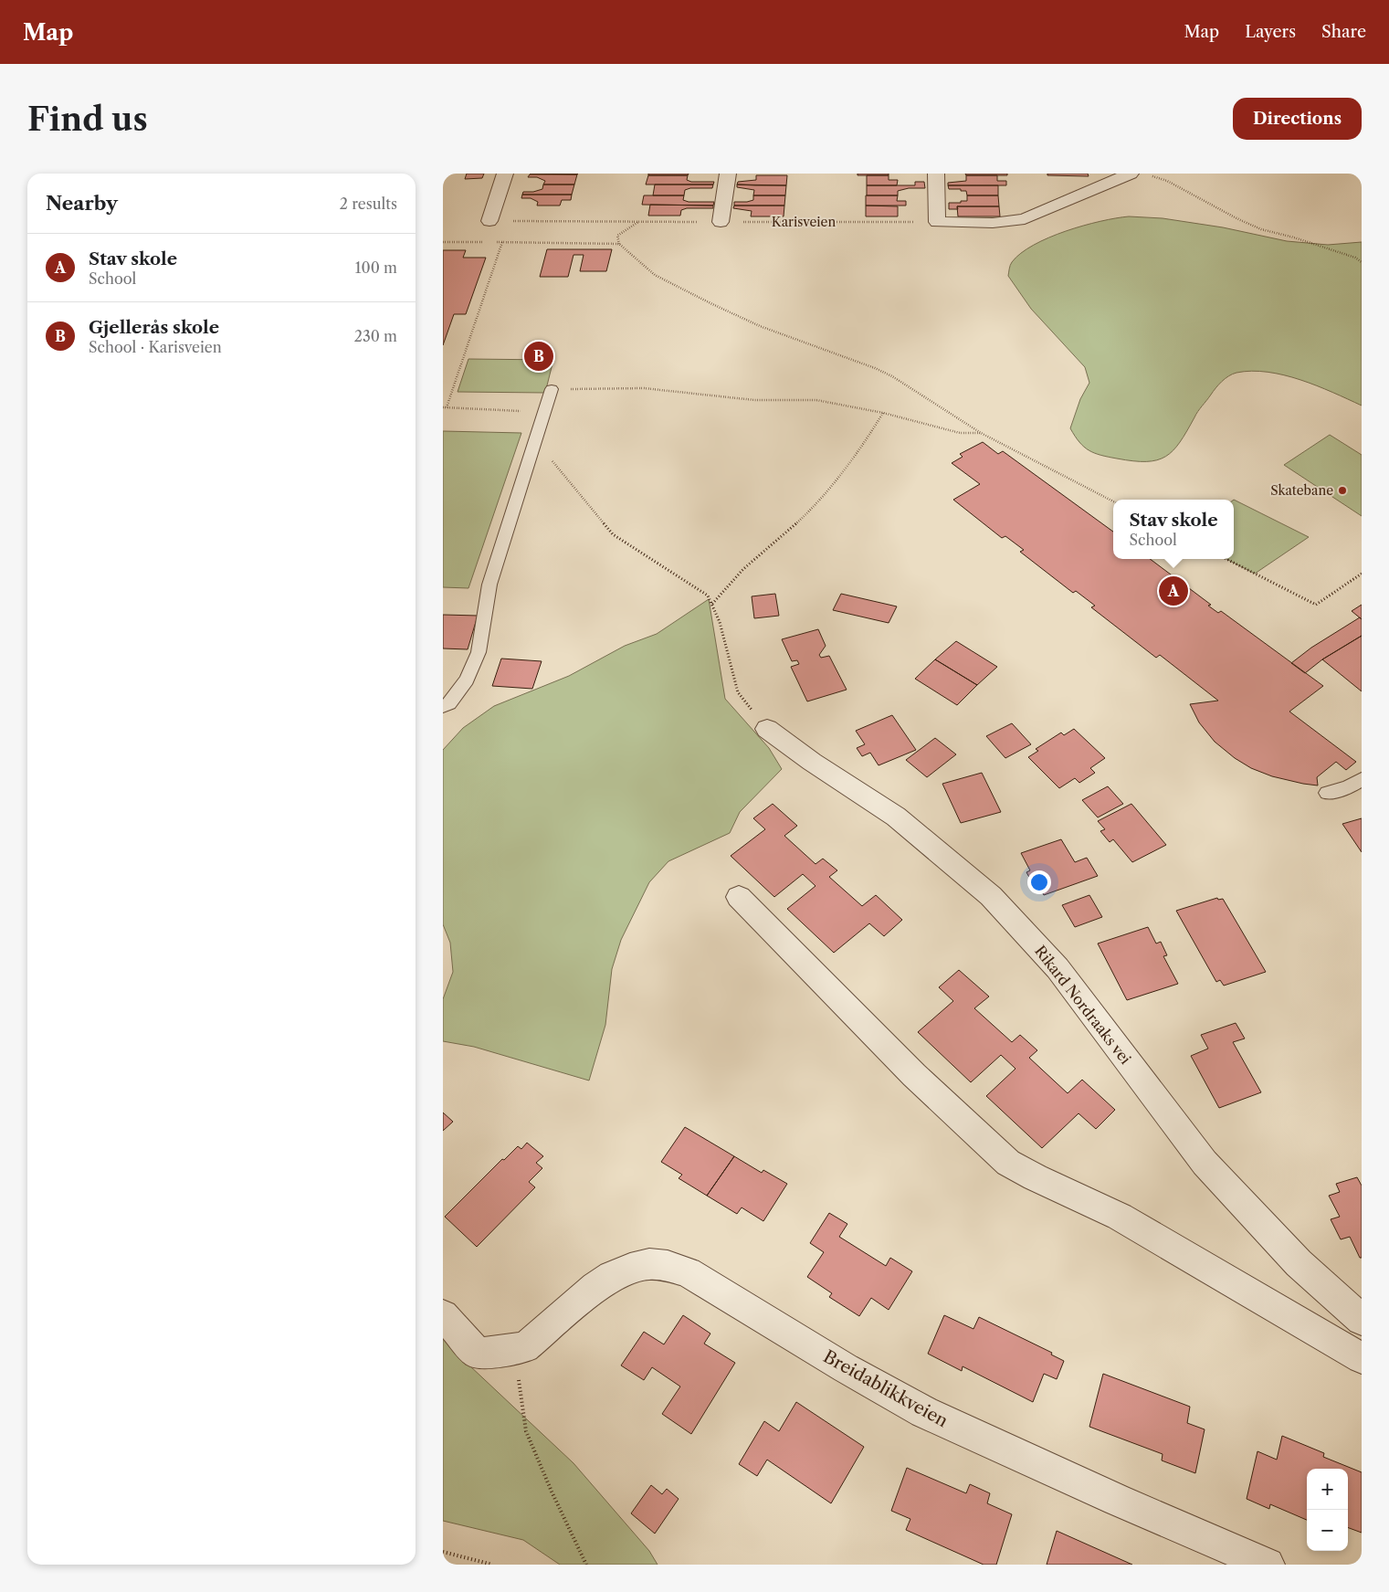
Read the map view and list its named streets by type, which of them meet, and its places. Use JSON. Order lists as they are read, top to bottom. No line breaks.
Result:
{"streets":{"street":["Rikard Nordraaks vei","Breidablikkveien"],"path":["Karisveien"]},"places":["Skatebane"],"page":{"header":"Map","nav":["Map","Layers","Share"],"buttons":"Directions","title":"Find us","heading":["Nearby","2 results"],"list":[{"mark":"A","name":"Stav skole","note":"School","value":"100 m"},{"mark":"B","name":"Gjellerås skole","note":"School · Karisveien","value":"230 m"}],"pins":["B","A"],"popup":["Stav skole","School"],"map_buttons":["+","−"]}}
